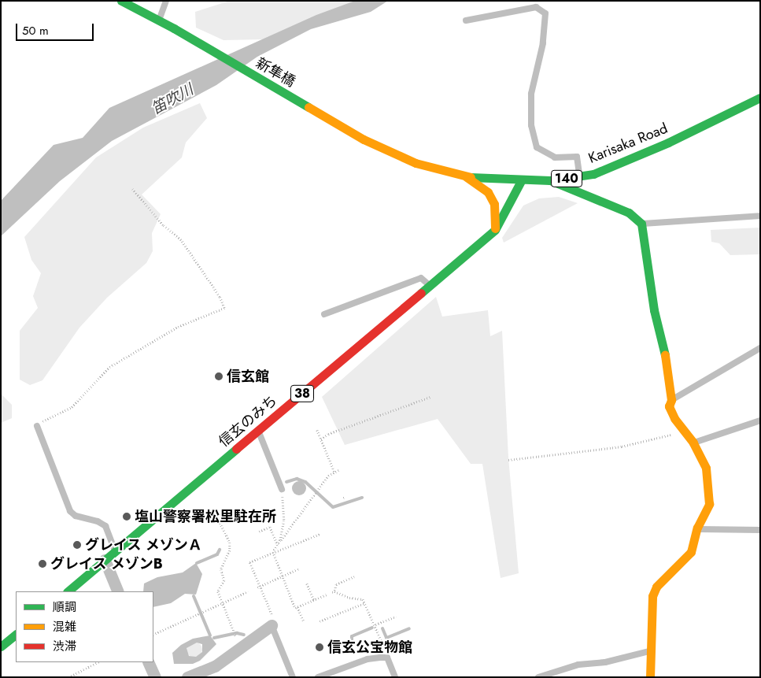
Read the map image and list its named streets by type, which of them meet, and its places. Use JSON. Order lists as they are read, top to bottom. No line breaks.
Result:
{"streets":{"main road":["新隼橋","Karisaka Road","140","38","信玄のみち"]},"crossings":[["新隼橋","Karisaka Road"],["新隼橋","140"],["Karisaka Road","信玄のみち"]],"water":["笛吹川"],"places":["信玄館","塩山警察署松里駐在所","グレイス メゾンＡ","グレイス メゾンB","信玄公宝物館"],"legend":["順調","混雑","渋滞"],"scale_bar":"50 m"}
